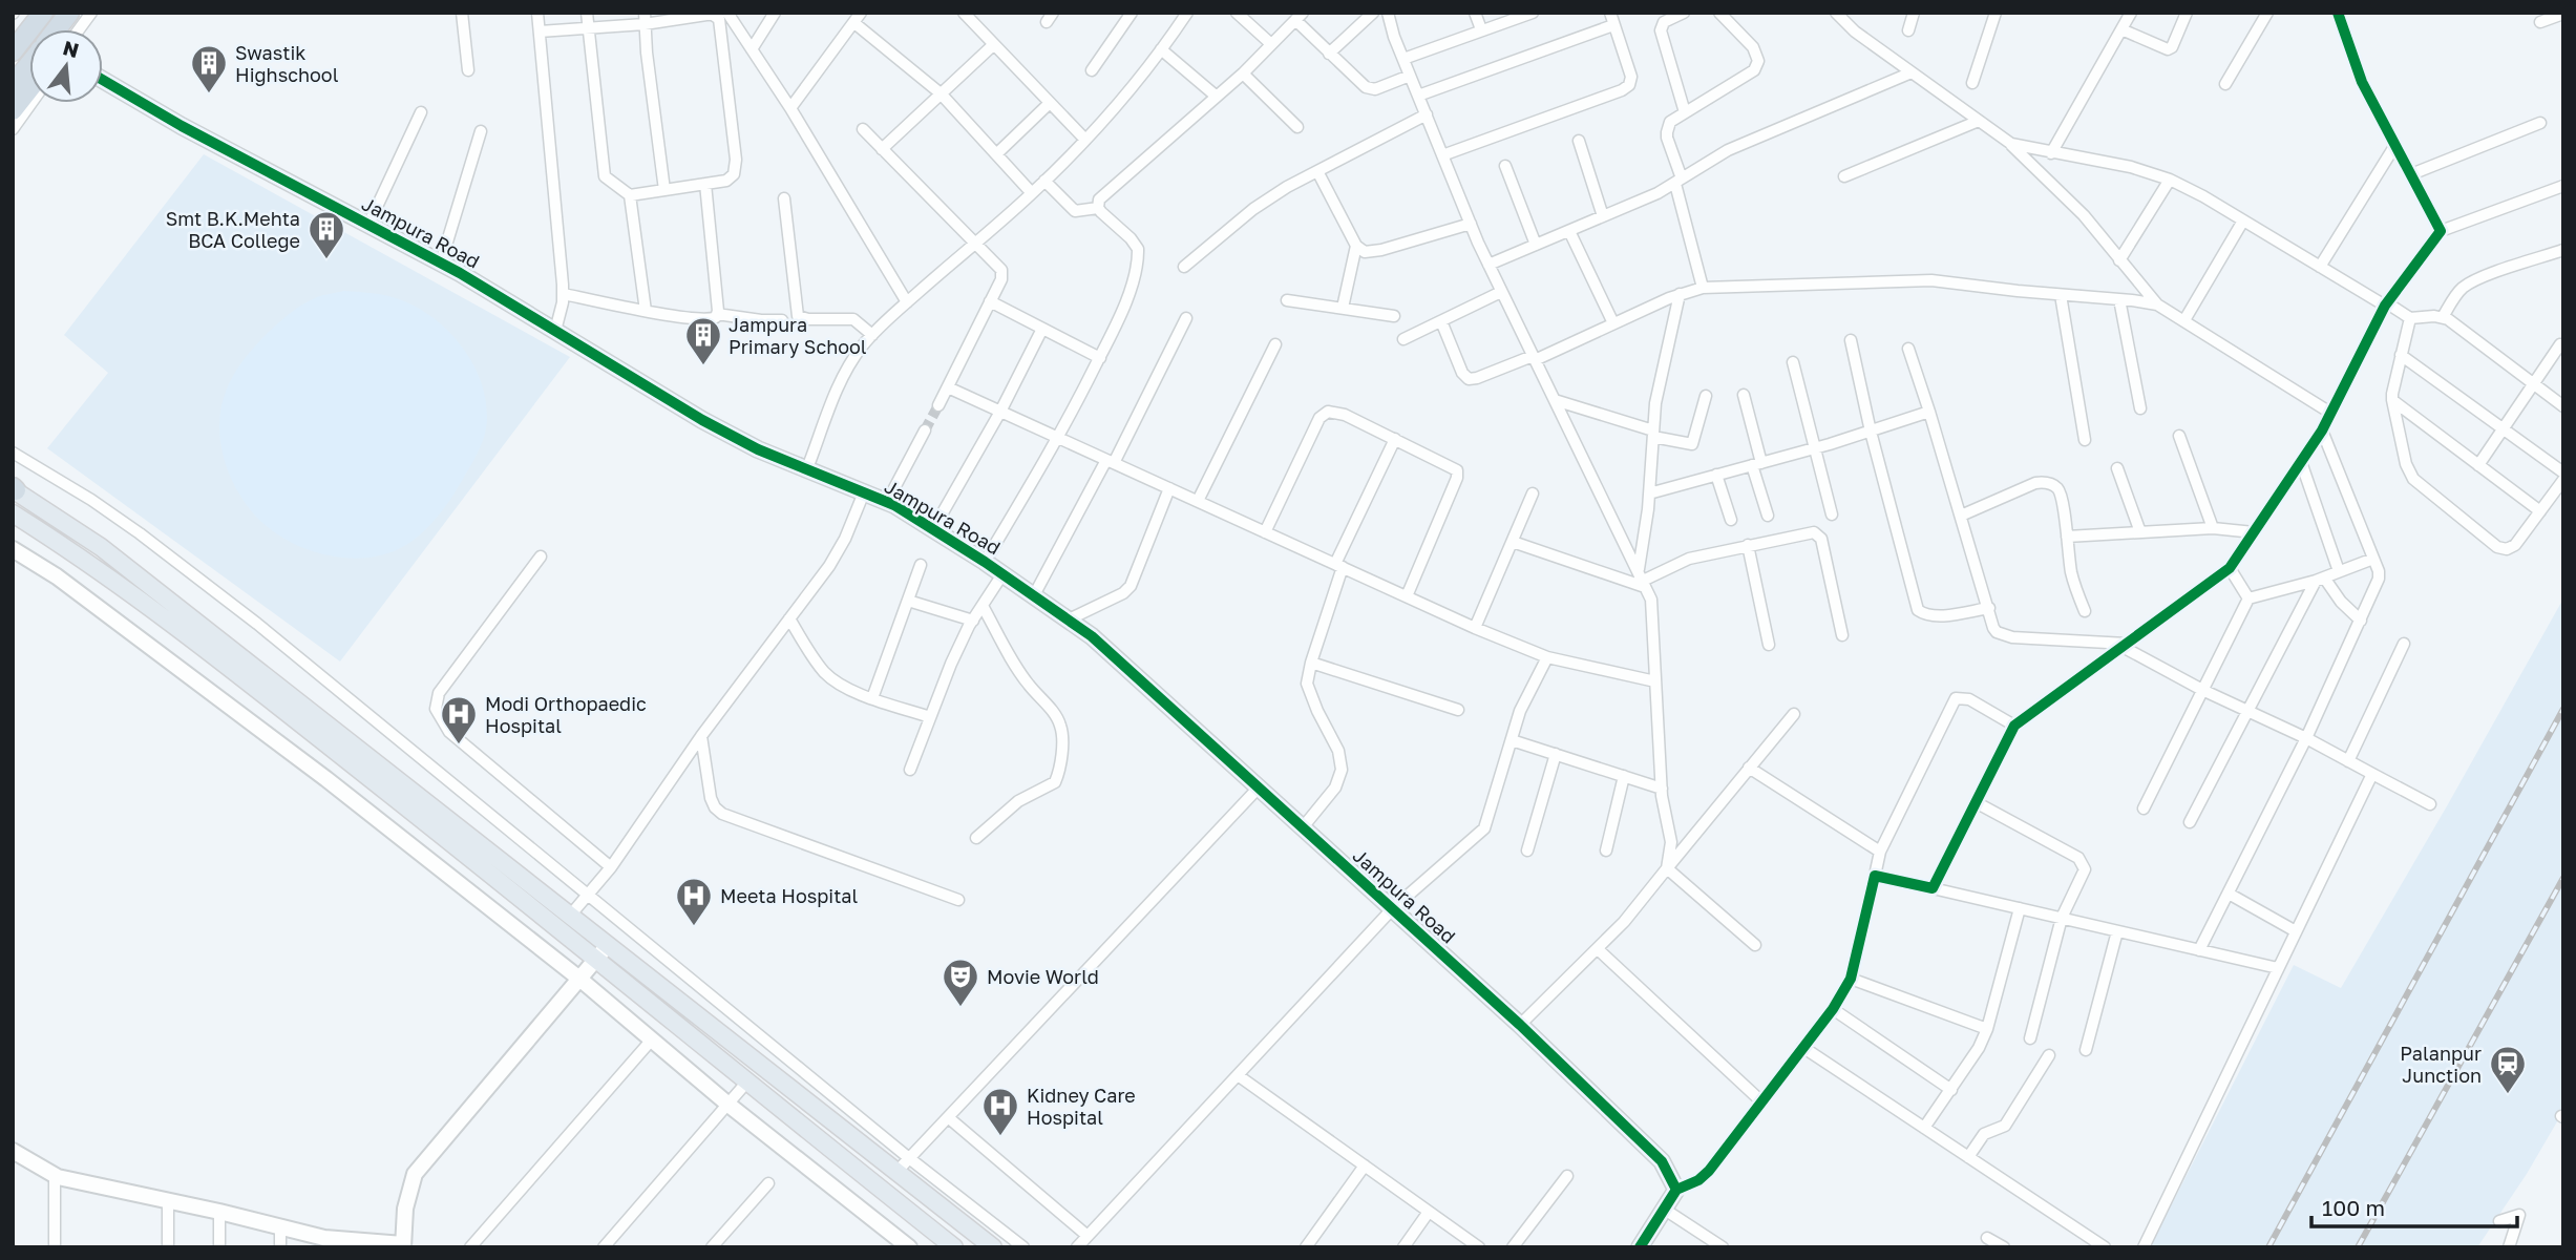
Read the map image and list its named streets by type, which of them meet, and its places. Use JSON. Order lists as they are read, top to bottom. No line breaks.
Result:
{"streets":{"street":["Jampura Road"]},"places":{"building":["Swastik Highschool","Smt B.K.Mehta BCA College","Jampura Primary School"],"hospital":["Modi Orthopaedic Hospital","Meeta Hospital","Kidney Care Hospital"],"theatre":["Movie World"],"station":["Palanpur Junction"]},"scale_bar":"100 m","north":"top"}
